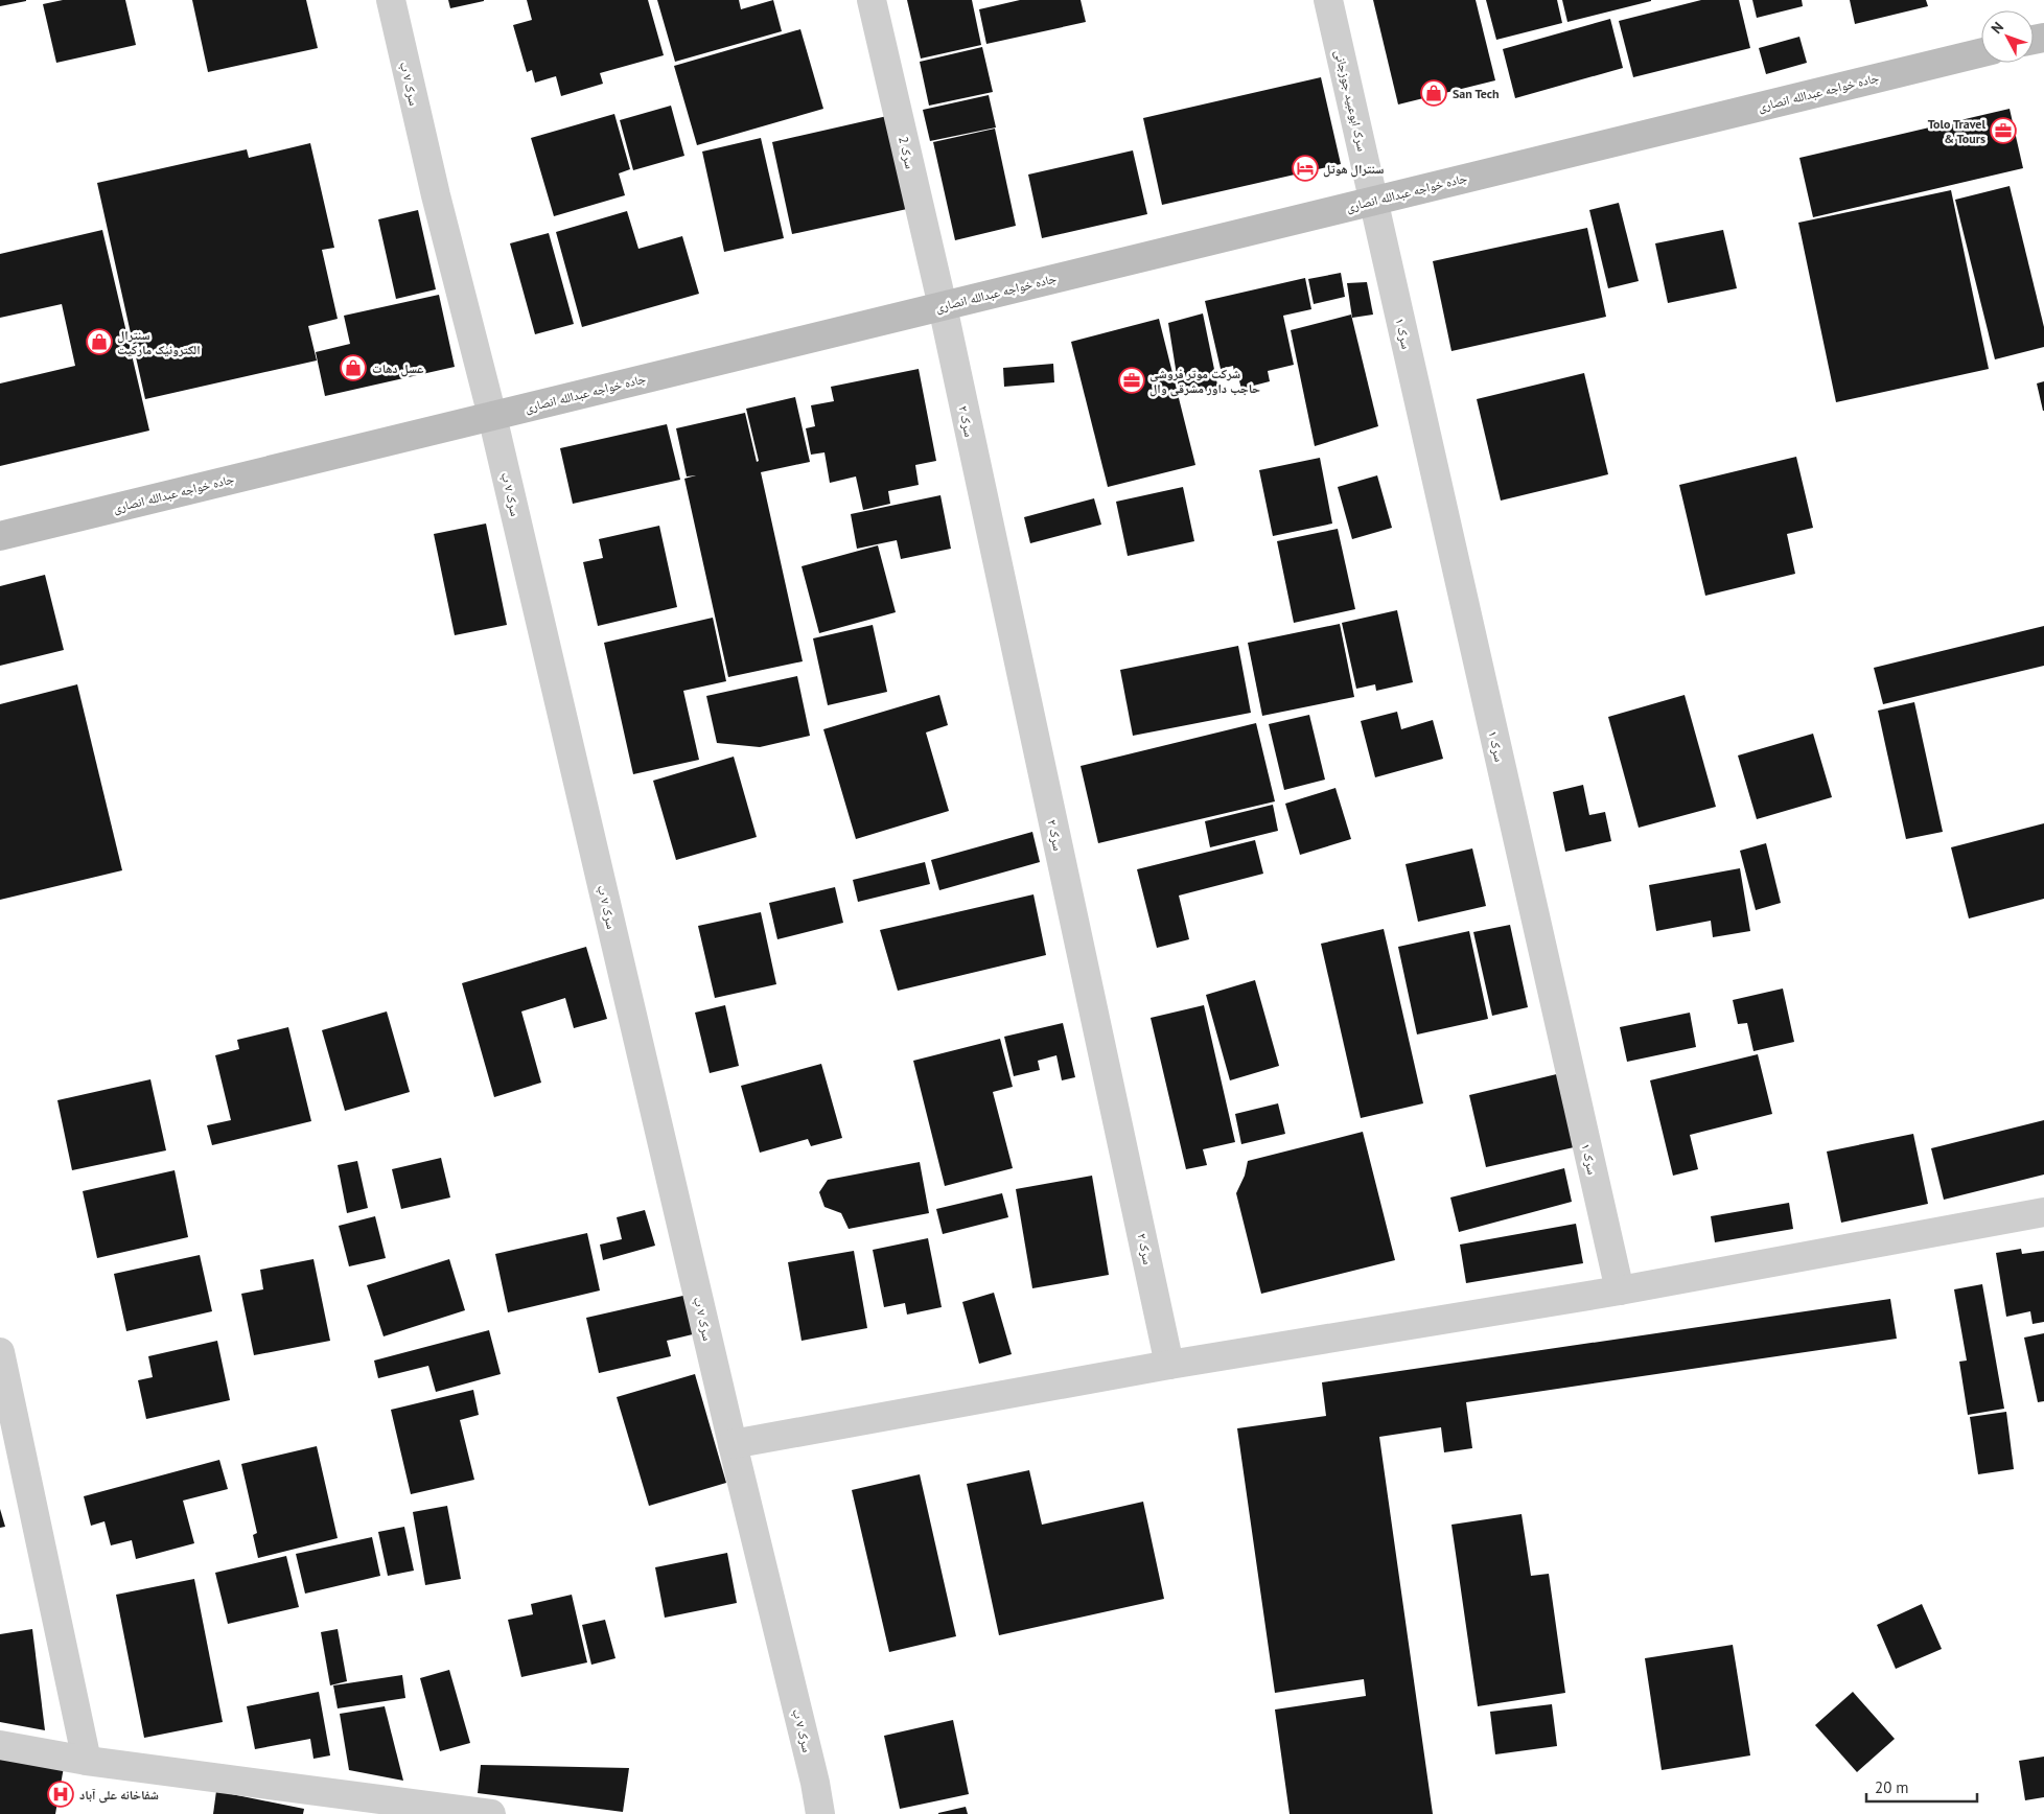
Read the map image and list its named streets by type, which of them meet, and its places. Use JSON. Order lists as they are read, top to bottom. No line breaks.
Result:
{"streets":{"main road":["جاده خواجه عبدالله انصاری"],"street":["سرک ۷ ب","سرک ابوعبید جوزجانی","سرک 2","سرک ۱","سرک ۲"]},"crossings":[["سرک ۷ ب","جاده خواجه عبدالله انصاری"],["جاده خواجه عبدالله انصاری","سرک ابوعبید جوزجانی"],["جاده خواجه عبدالله انصاری","سرک 2"],["جاده خواجه عبدالله انصاری","سرک ۱"],["جاده خواجه عبدالله انصاری","سرک ۲"],["سرک ابوعبید جوزجانی","سرک ۱"],["سرک 2","سرک ۲"]],"places":{"shop":["San Tech","سنترال الکترونیک مارکیت","عسل دهات"],"office":["Tolo Travel & Tours","شرکت موتر فروشی حاجب داور مشرقی وال"],"hotel":["سنترال هوتل"],"hospital":["شفاخانه علی آباد"]},"scale_bar":"20 m","north":"top left"}
